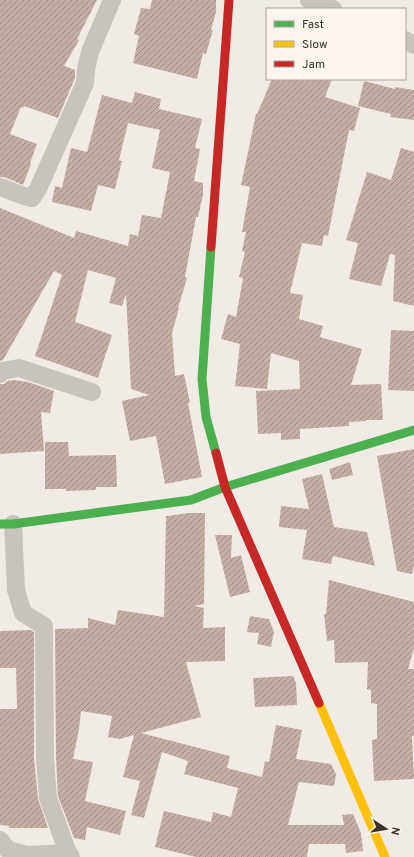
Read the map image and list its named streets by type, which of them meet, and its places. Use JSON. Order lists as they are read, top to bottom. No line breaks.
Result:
{"legend":["Fast","Slow","Jam"],"north":"right"}
